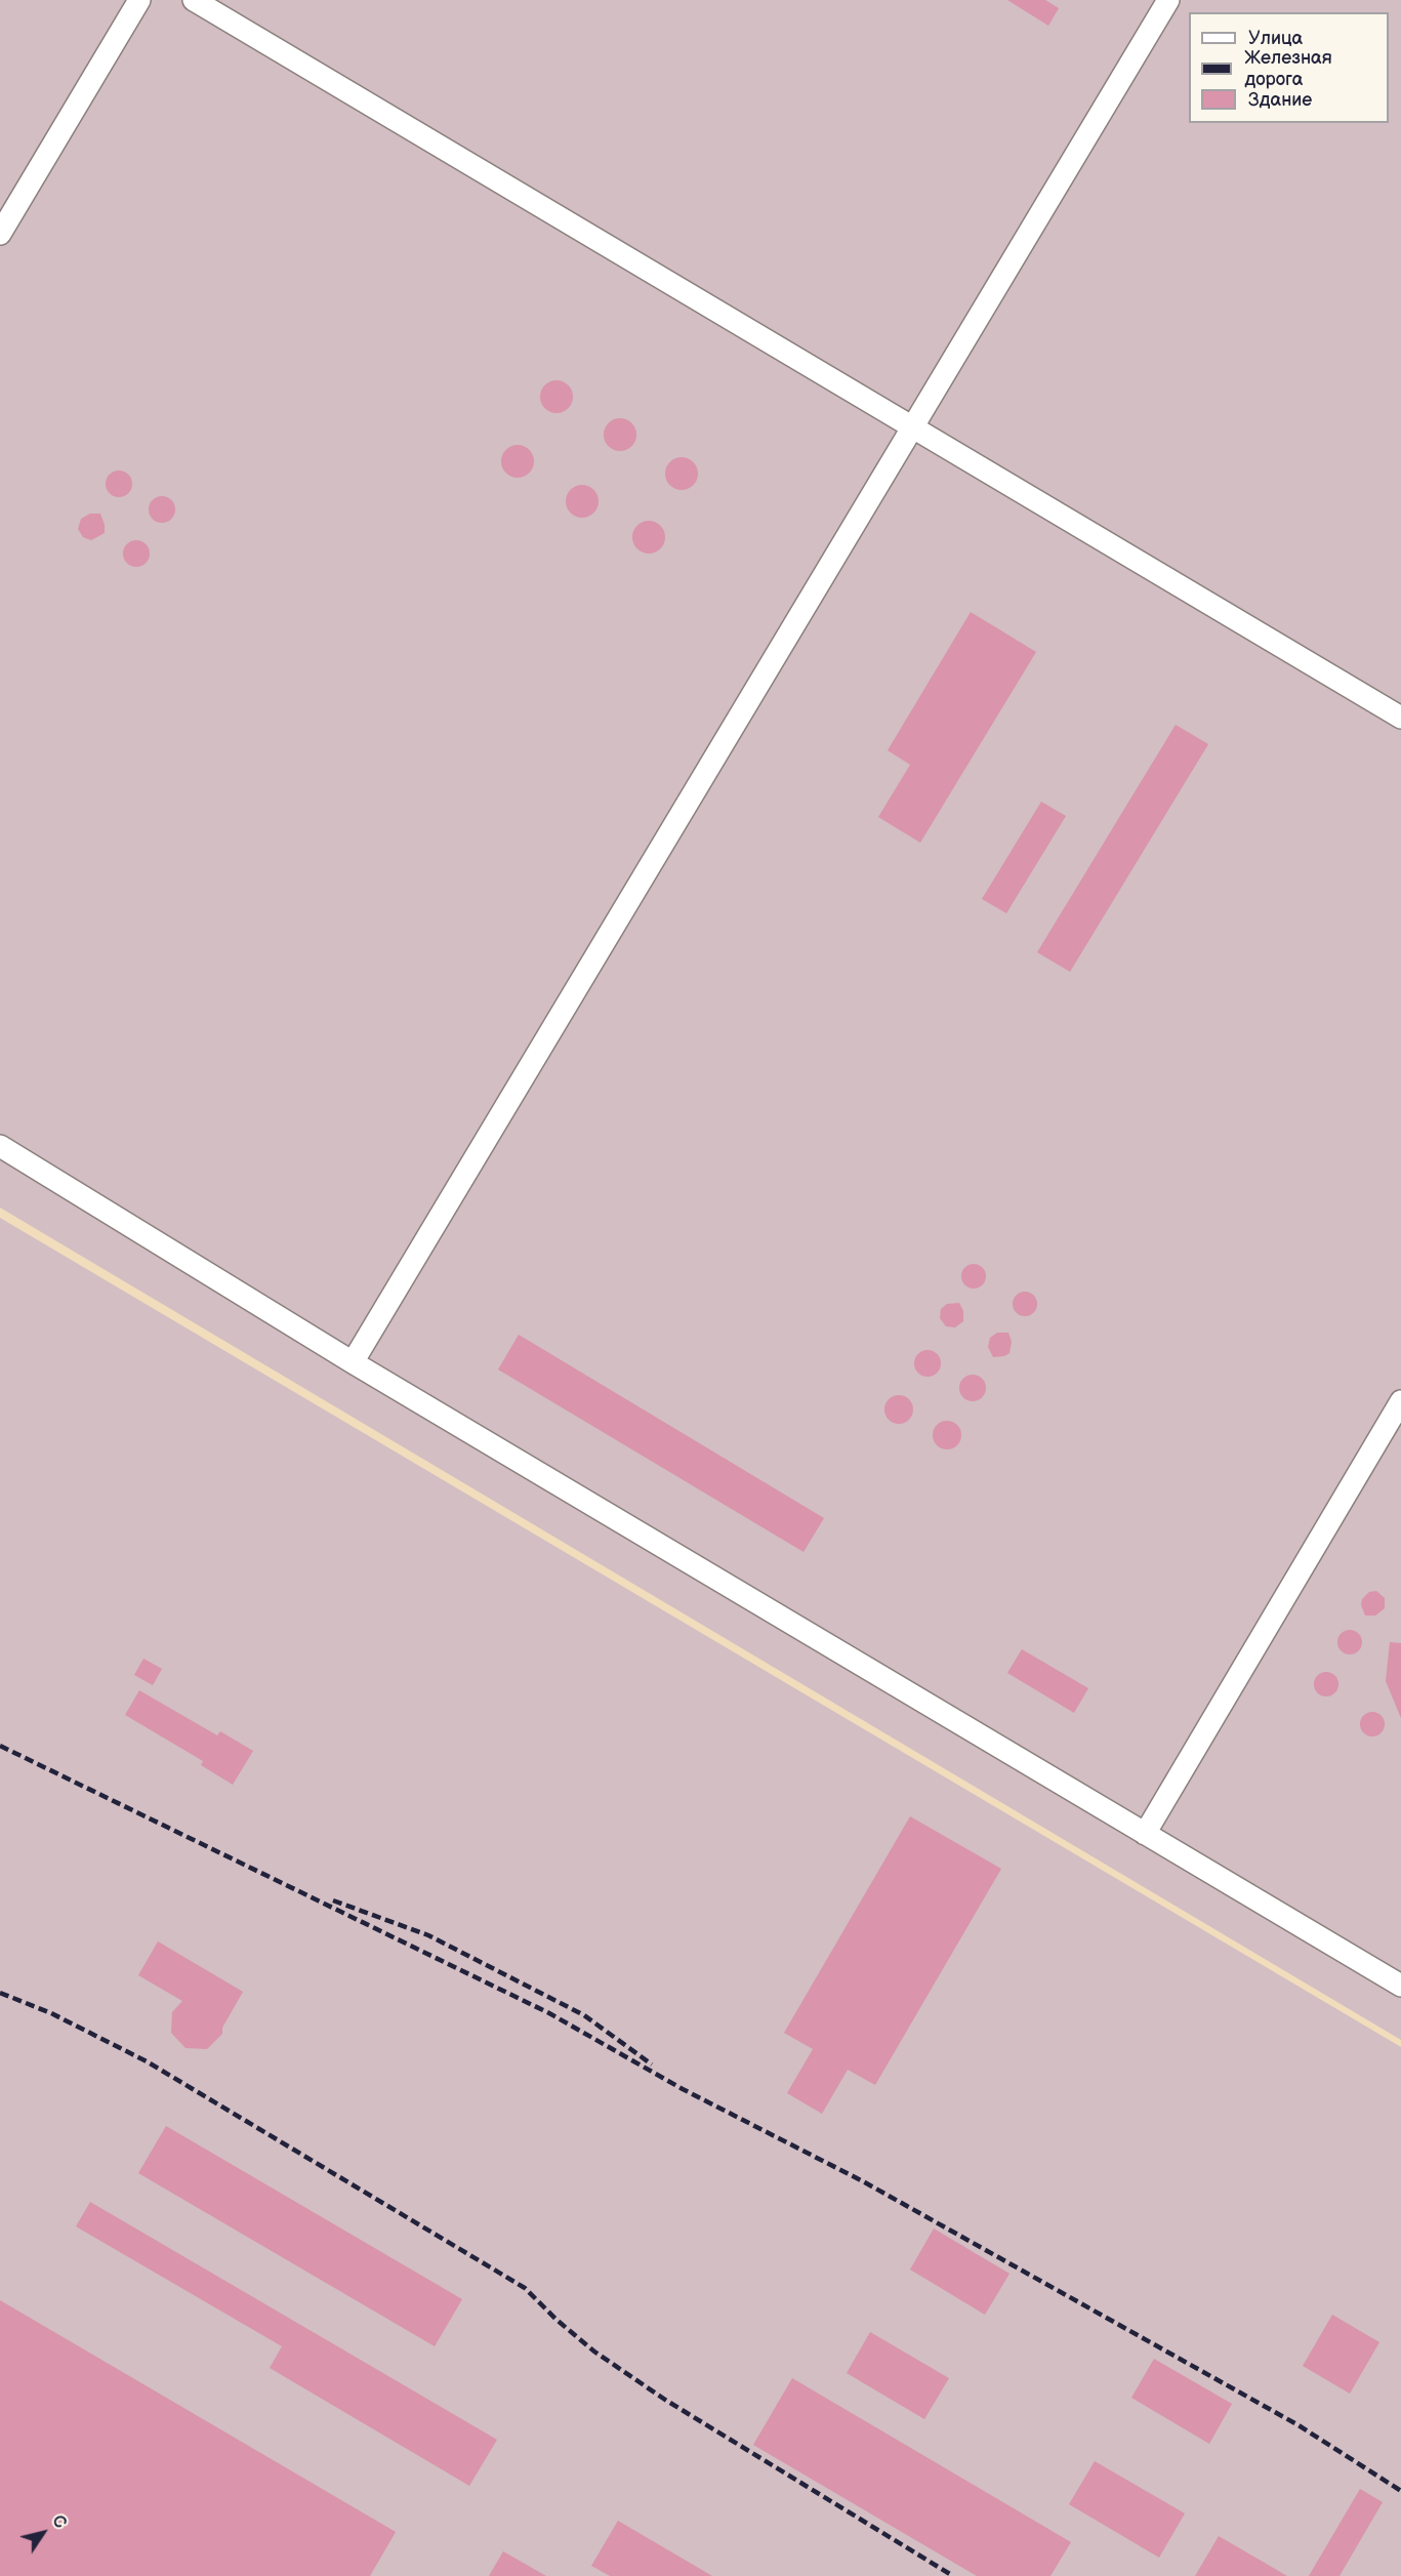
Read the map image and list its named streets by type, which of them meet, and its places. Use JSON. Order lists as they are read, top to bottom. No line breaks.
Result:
{"legend":["Улица","Железная дорога","Здание"],"north":"top right"}
